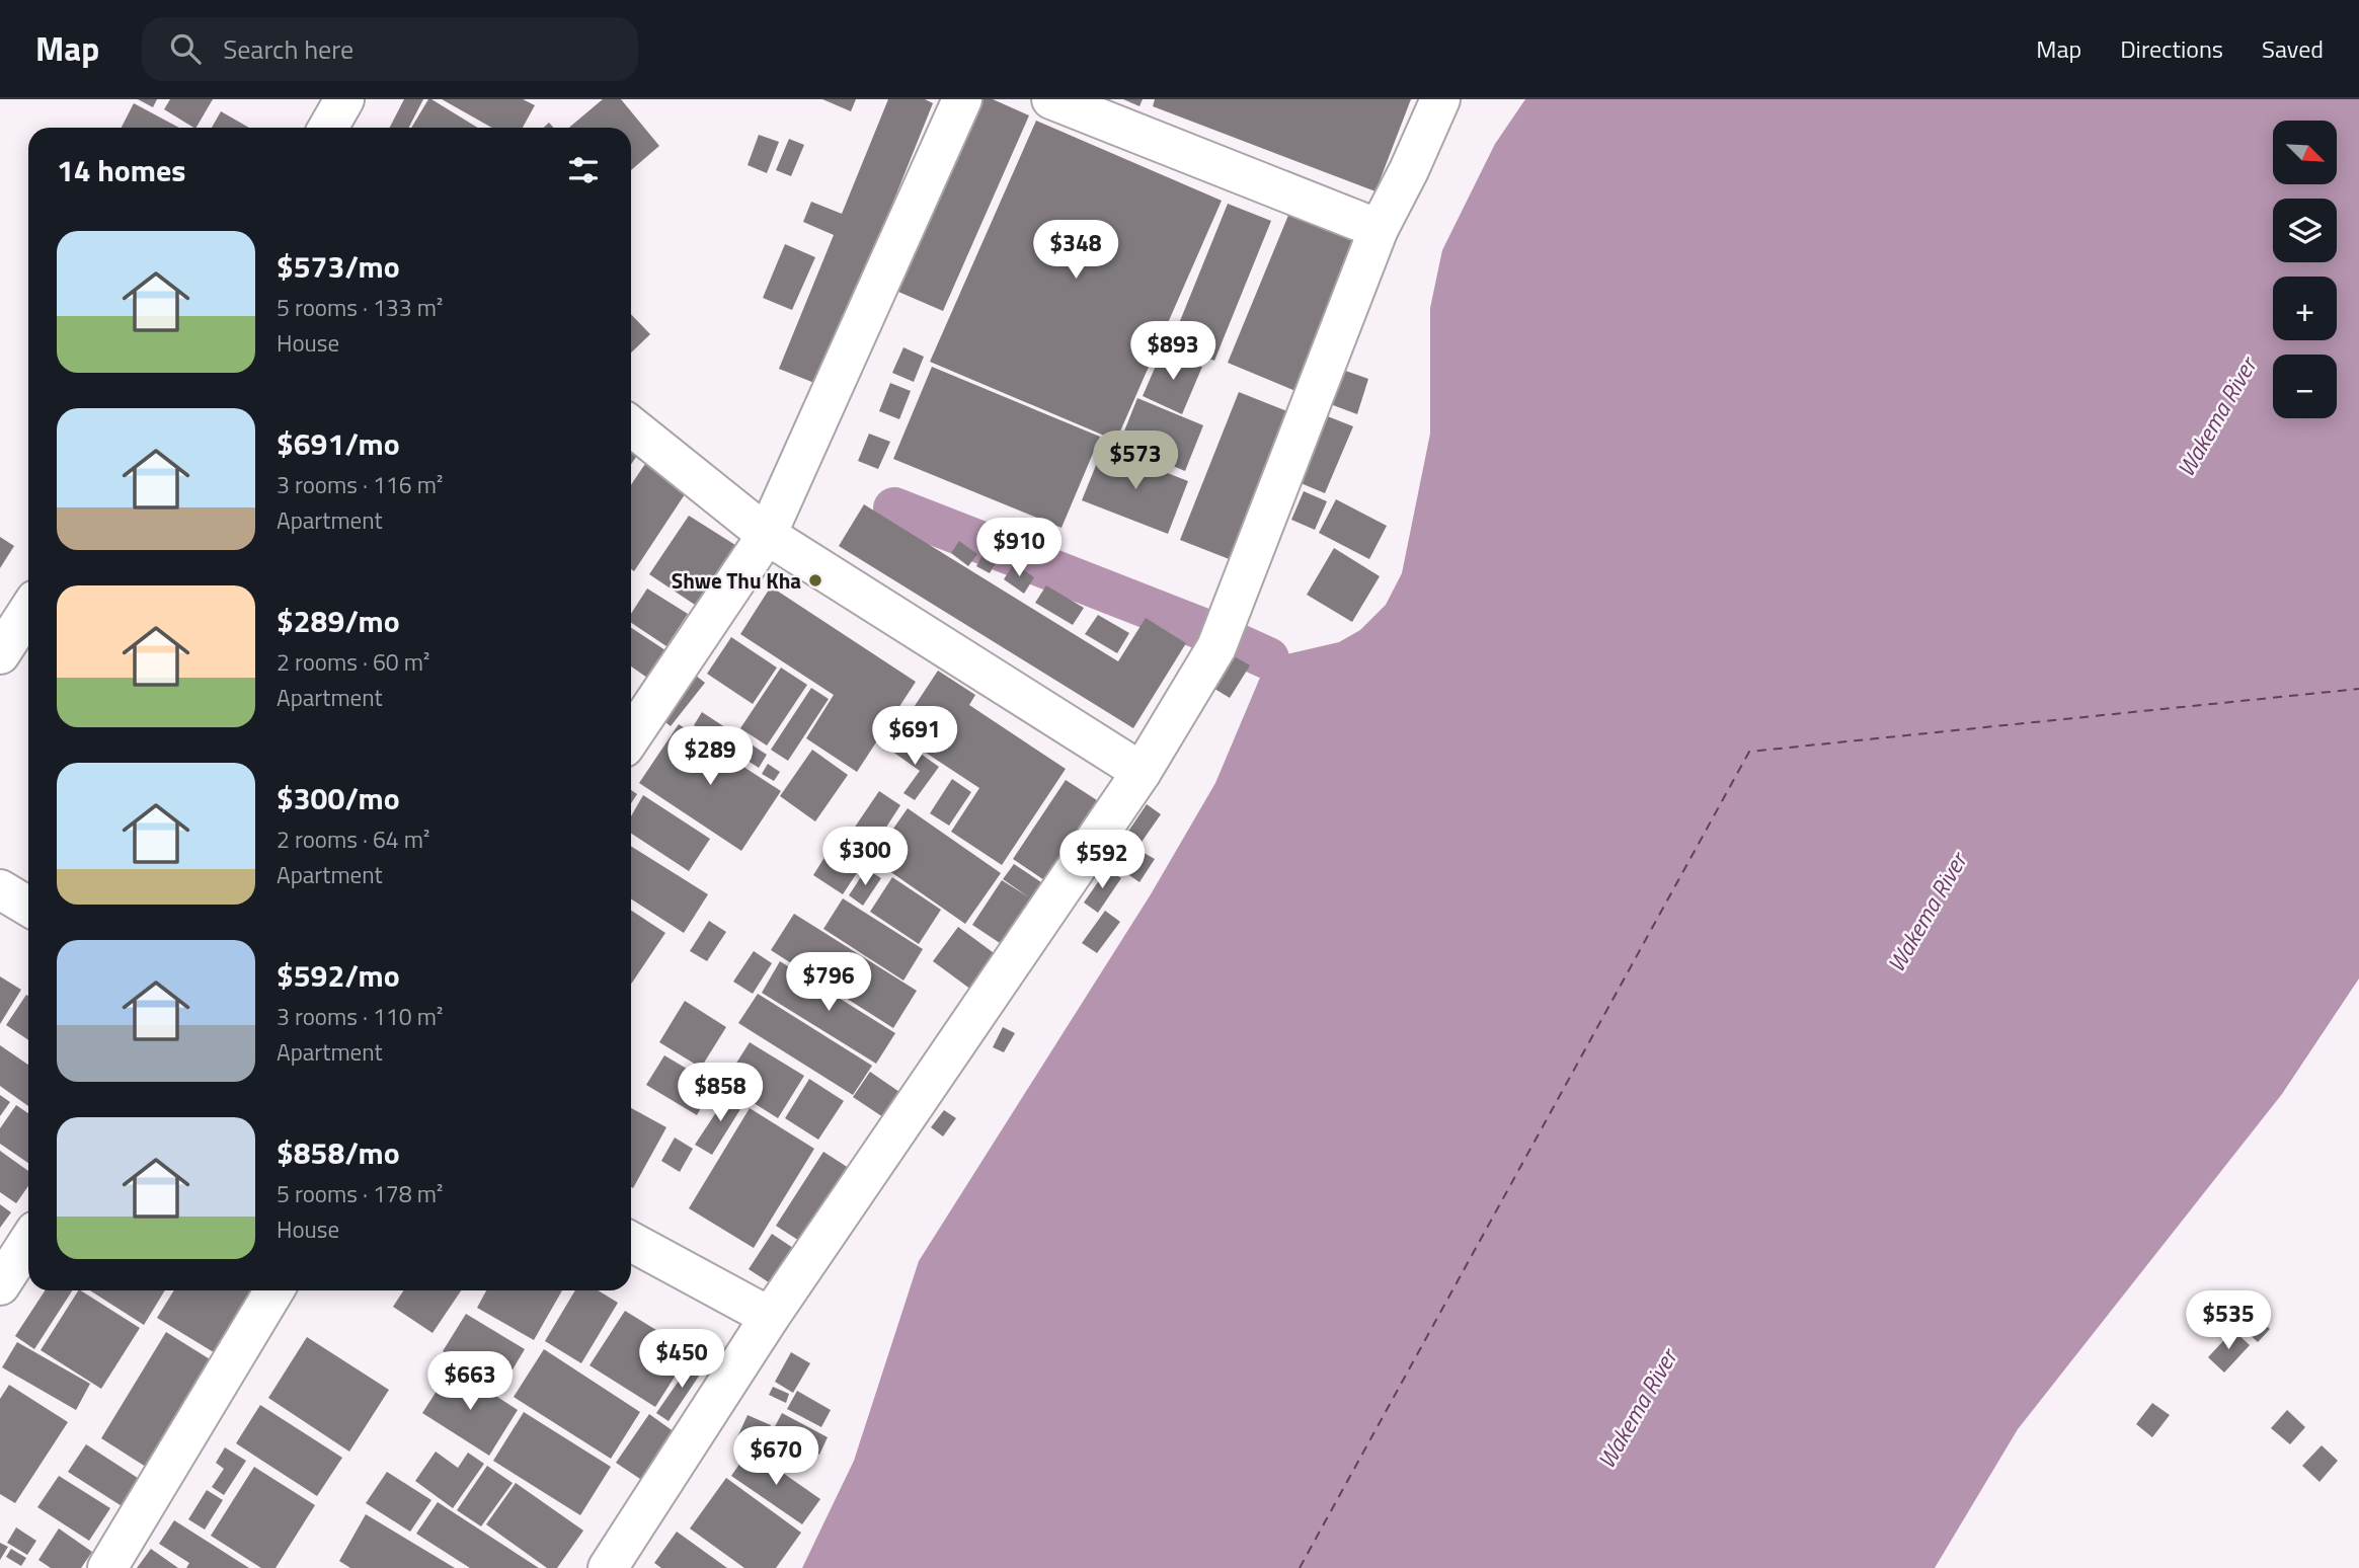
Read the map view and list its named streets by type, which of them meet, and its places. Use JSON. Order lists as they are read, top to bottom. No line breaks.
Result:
{"water":["Wakema River"],"places":["Shwe Thu Kha"],"north":"bottom right","page":{"header":"Map","search":"Search here","nav":["Map","Directions","Saved"],"map_buttons":["+","−"],"heading":"14 homes","list":[{"name":"$573/mo","note":"5 rooms · 133 m² · House"},{"name":"$691/mo","note":"3 rooms · 116 m² · Apartment"},{"name":"$289/mo","note":"2 rooms · 60 m² · Apartment"},{"name":"$300/mo","note":"2 rooms · 64 m² · Apartment"},{"name":"$592/mo","note":"3 rooms · 110 m² · Apartment"},{"name":"$858/mo","note":"5 rooms · 178 m² · House"}],"price":["$348","$893","$573","$910","$691","$289","$300","$592","$796","$858","$535","$450","$663","$670"]}}
